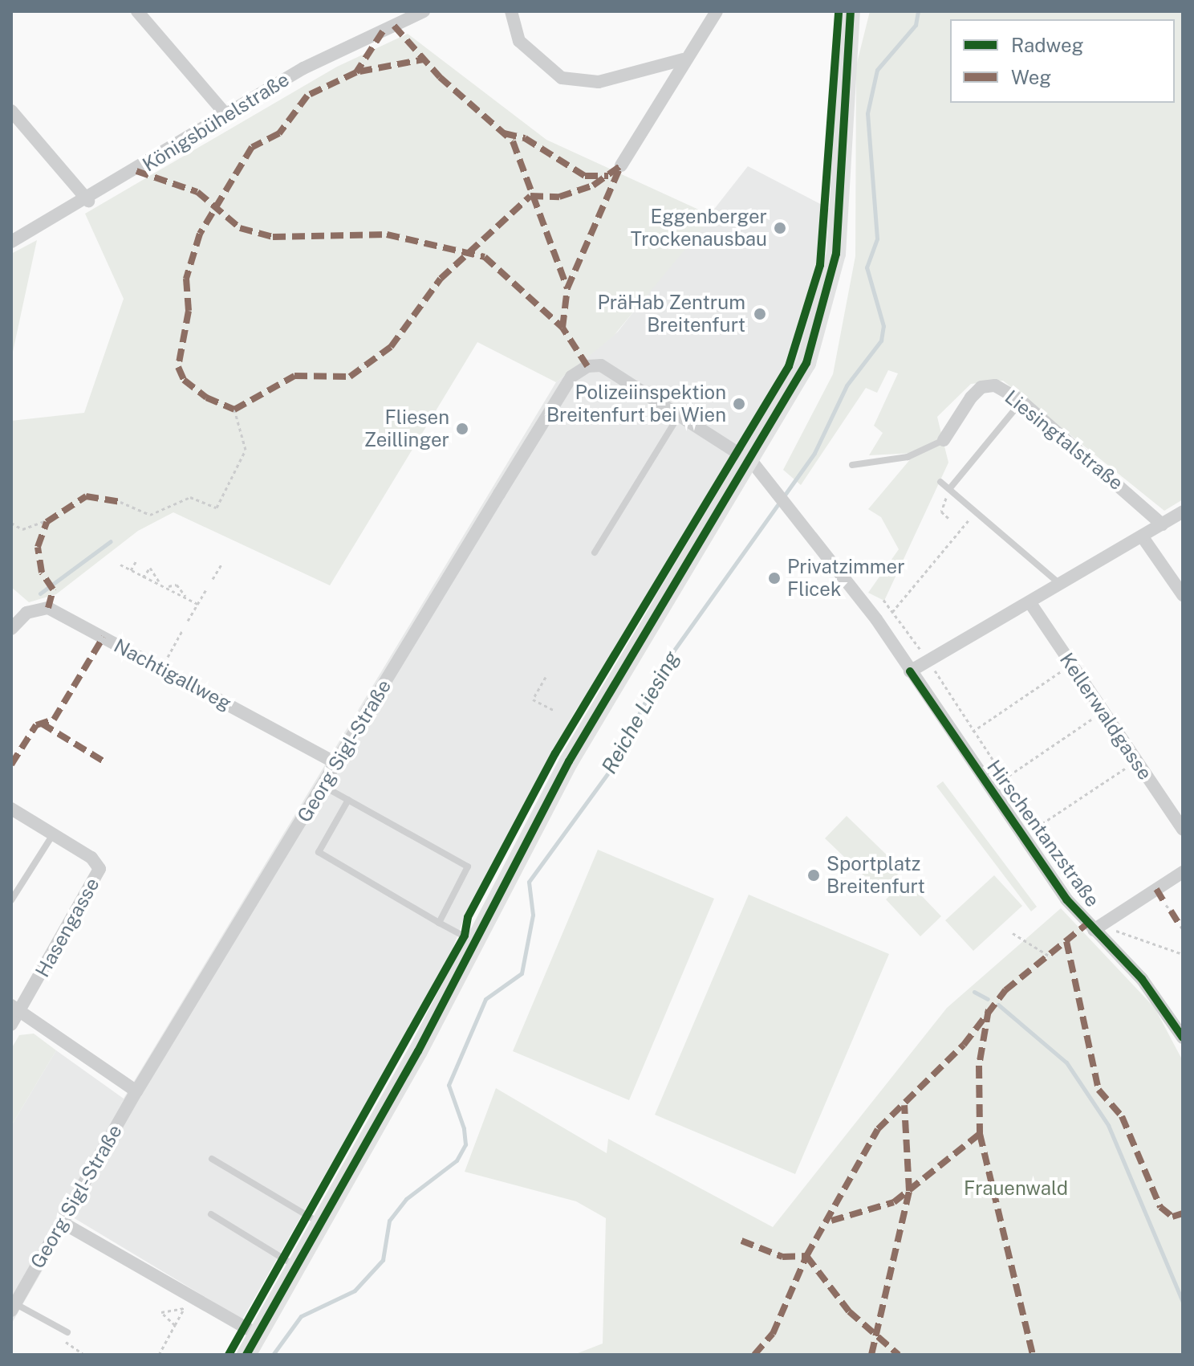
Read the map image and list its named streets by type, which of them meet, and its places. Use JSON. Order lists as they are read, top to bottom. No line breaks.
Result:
{"streets":{"street":["Königsbühelstraße","Liesingtalstraße","Nachtigallweg","Kellerwaldgasse","Georg Sigl-Straße","Hirschentanzstraße","Hasengasse"]},"crossings":[["Nachtigallweg","Georg Sigl-Straße"],["Georg Sigl-Straße","Hirschentanzstraße"]],"water":["Reiche Liesing"],"parks":["Frauenwald"],"places":["Eggenberger Trockenausbau","PräHab Zentrum Breitenfurt","Polizeiinspektion Breitenfurt bei Wien","Fliesen Zeillinger","Privatzimmer Flicek","Sportplatz Breitenfurt"],"legend":["Radweg","Weg"]}
